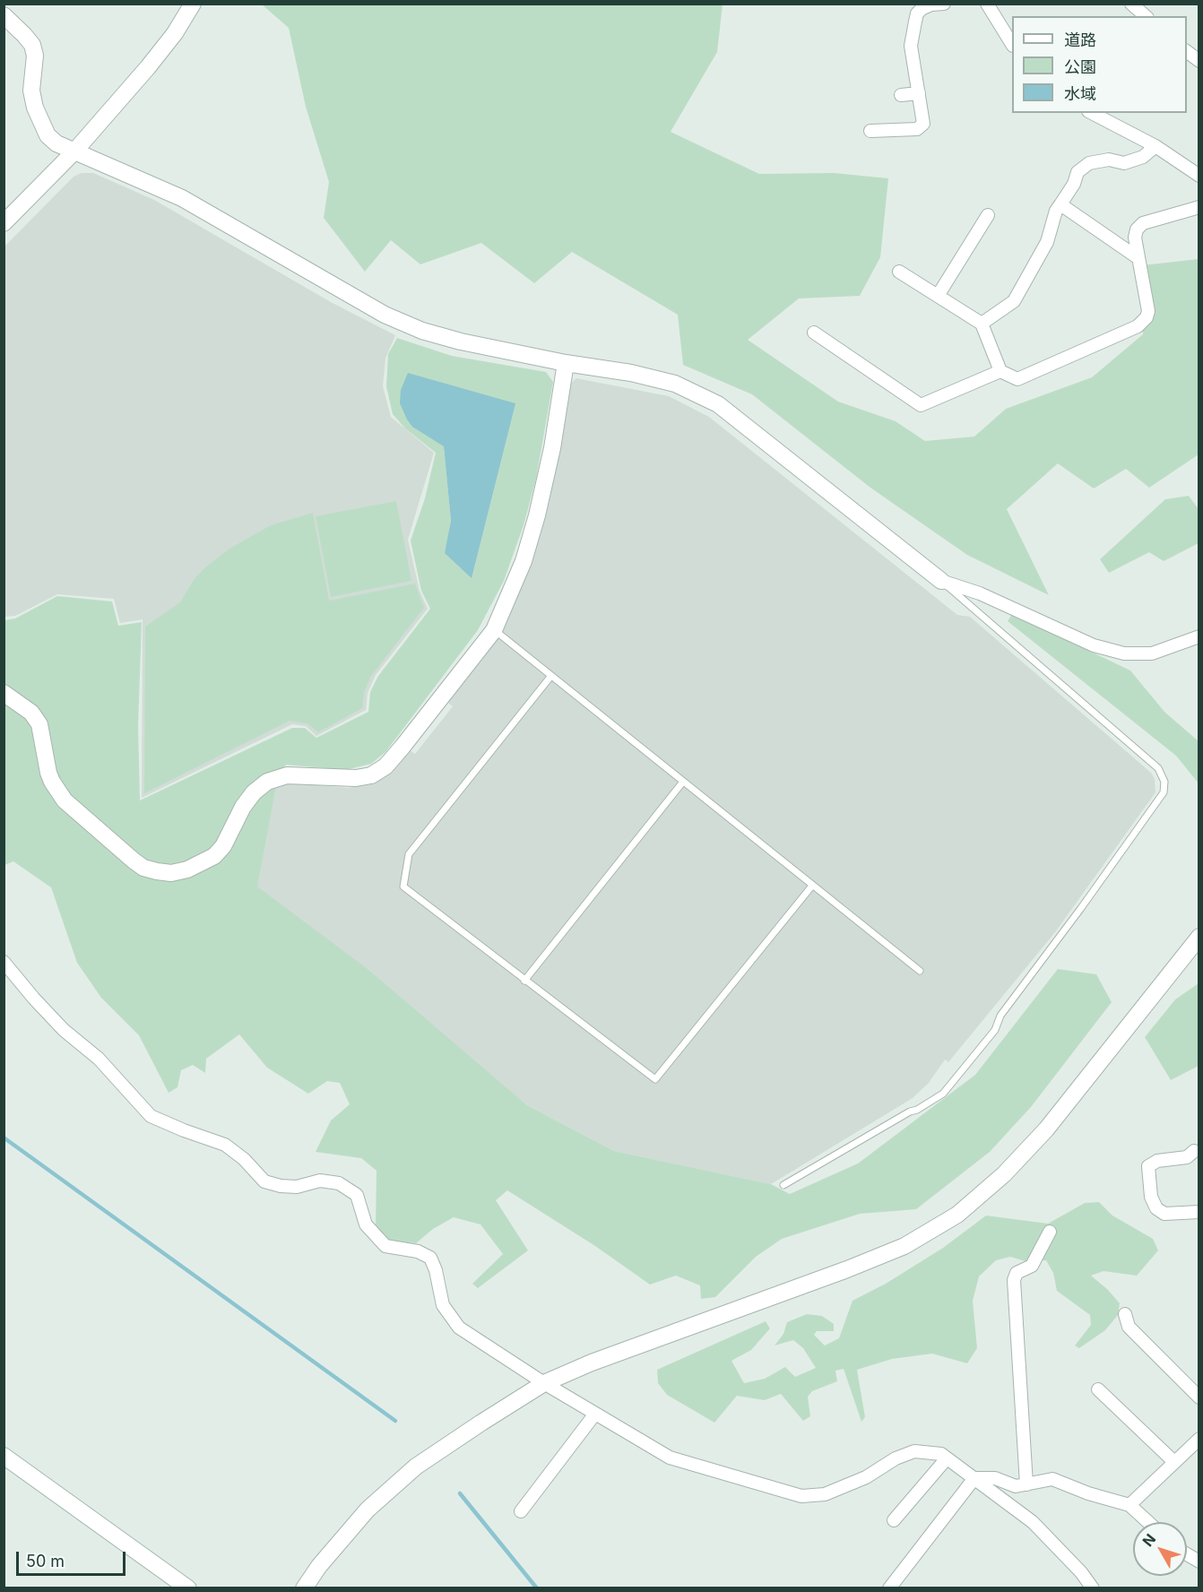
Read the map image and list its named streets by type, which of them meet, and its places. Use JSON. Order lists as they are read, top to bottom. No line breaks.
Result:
{"legend":["道路","公園","水域"],"scale_bar":"50 m","north":"top left"}
